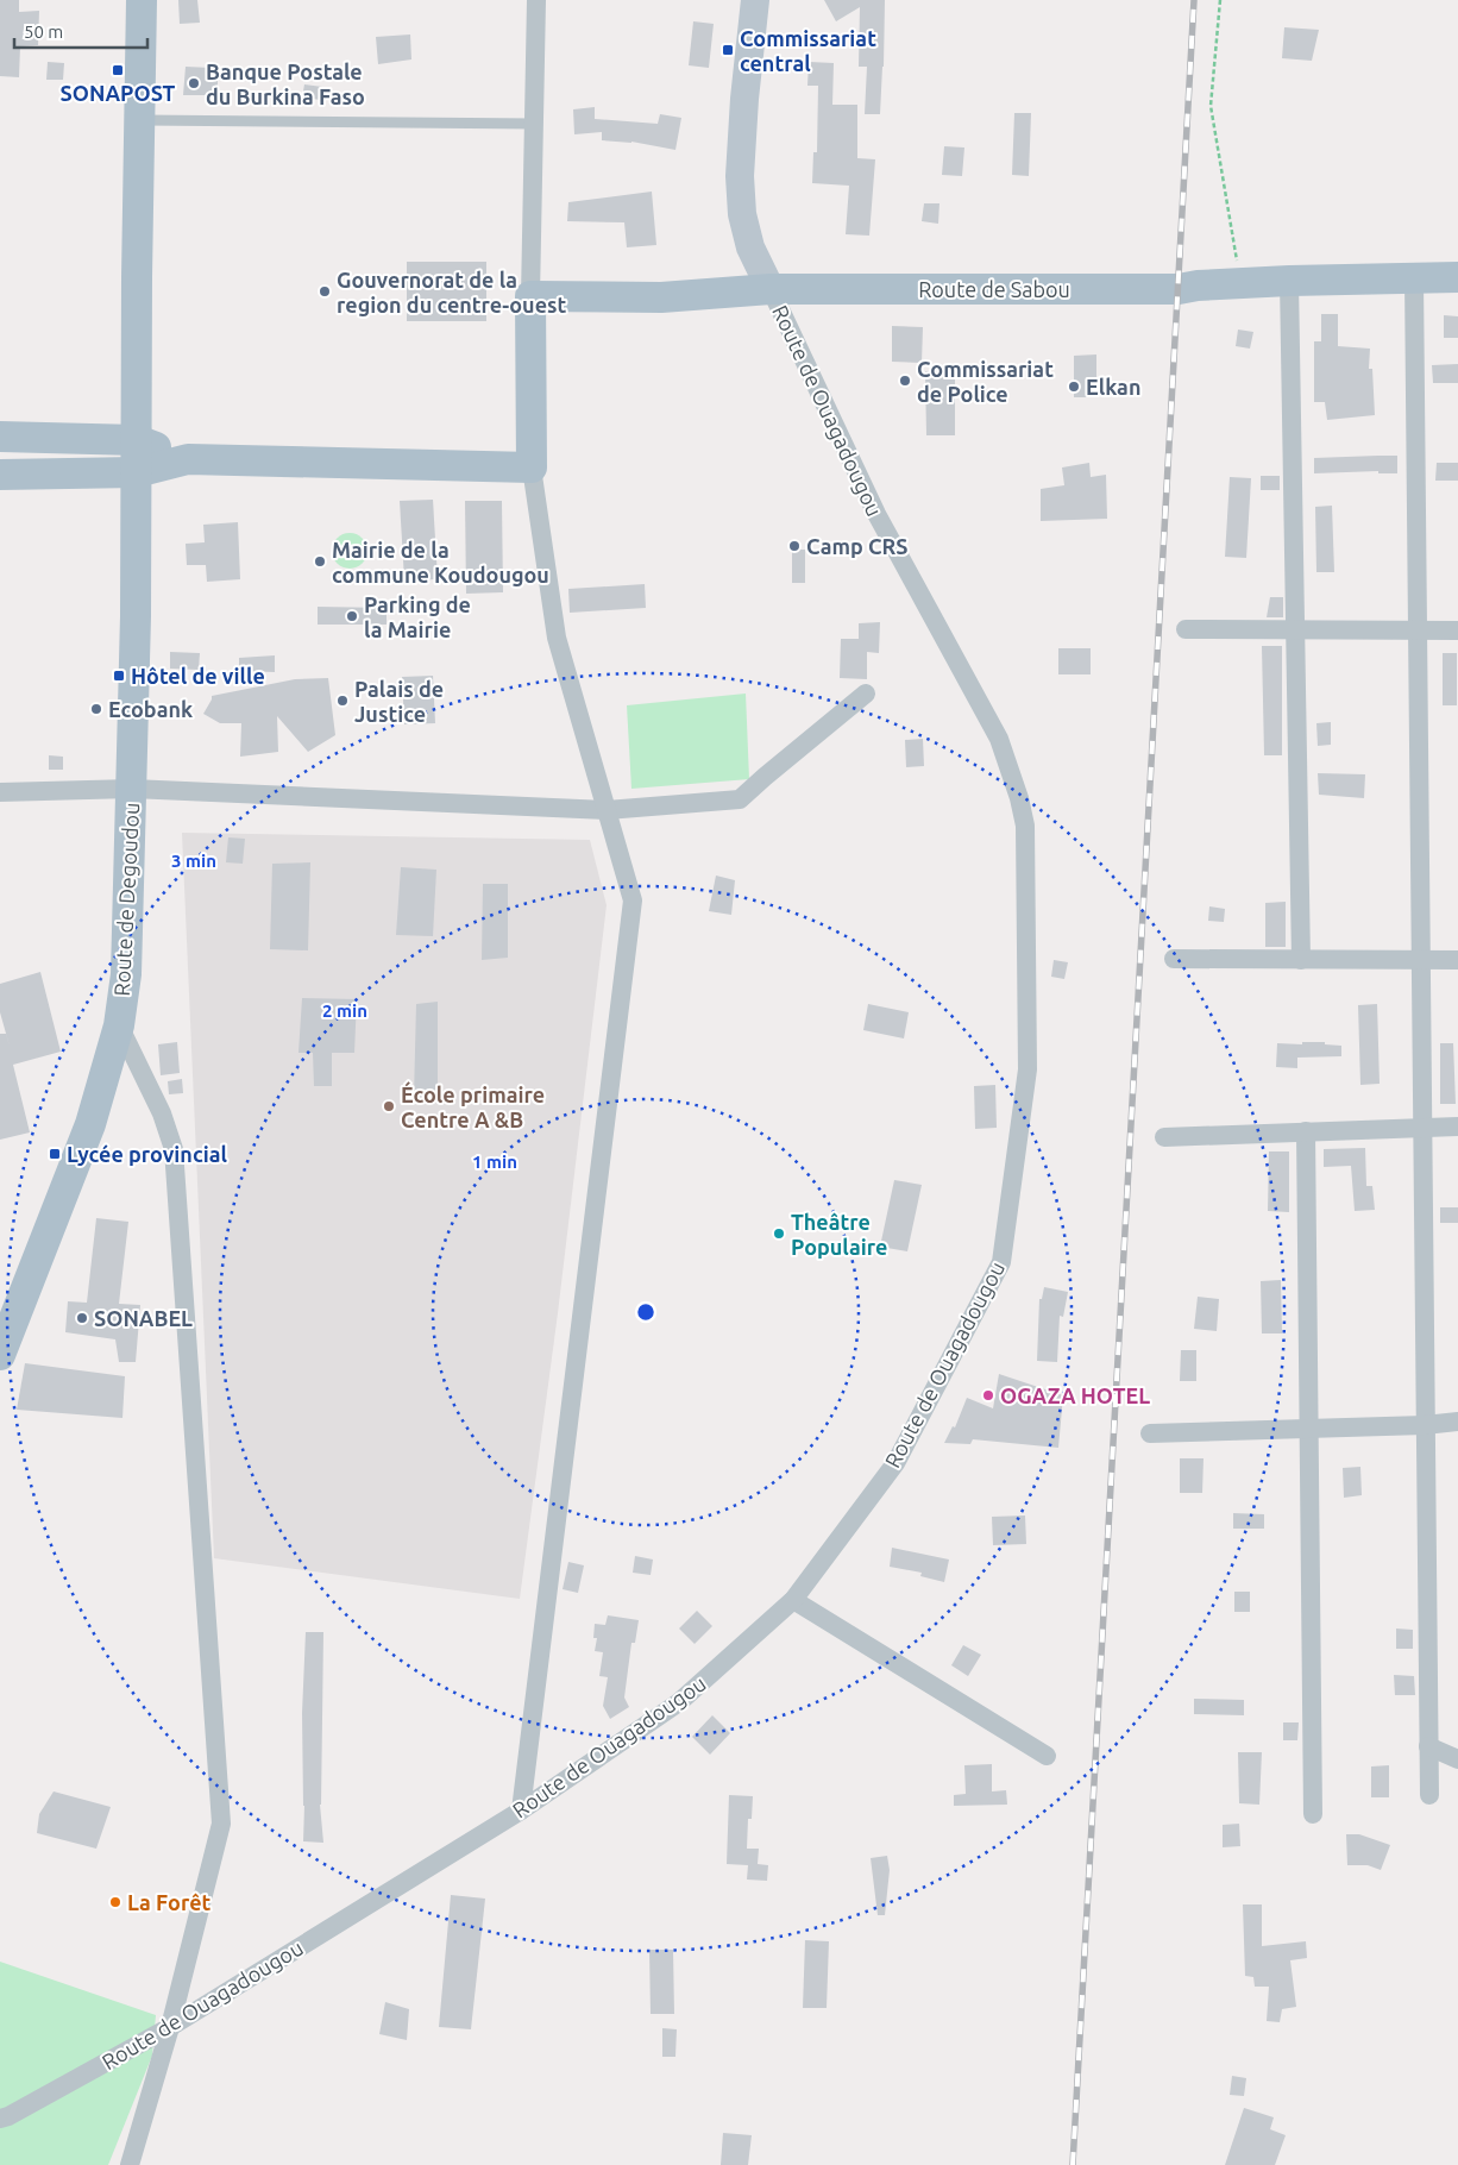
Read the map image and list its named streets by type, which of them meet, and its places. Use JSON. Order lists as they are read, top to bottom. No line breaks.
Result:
{"streets":{"main road":["Route de Sabou","Route de Ouagadougou","Route de Degoudou"]},"crossings":[["Route de Sabou","Route de Ouagadougou"]],"places":{"transit":["Commissariat central","SONAPOST","Hôtel de ville","Lycée provincial"],"other":["Banque Postale du Burkina Faso","Gouvernorat de la region du centre-ouest","Commissariat de Police","Elkan","Camp CRS","Mairie de la commune Koudougou","Parking de la Mairie","Palais de Justice","Ecobank","École primaire Centre A &B","Theâtre Populaire","SONABEL","OGAZA HOTEL","La Forêt"]},"scale_bar":"50 m","rings":["3 min","2 min","1 min"]}
